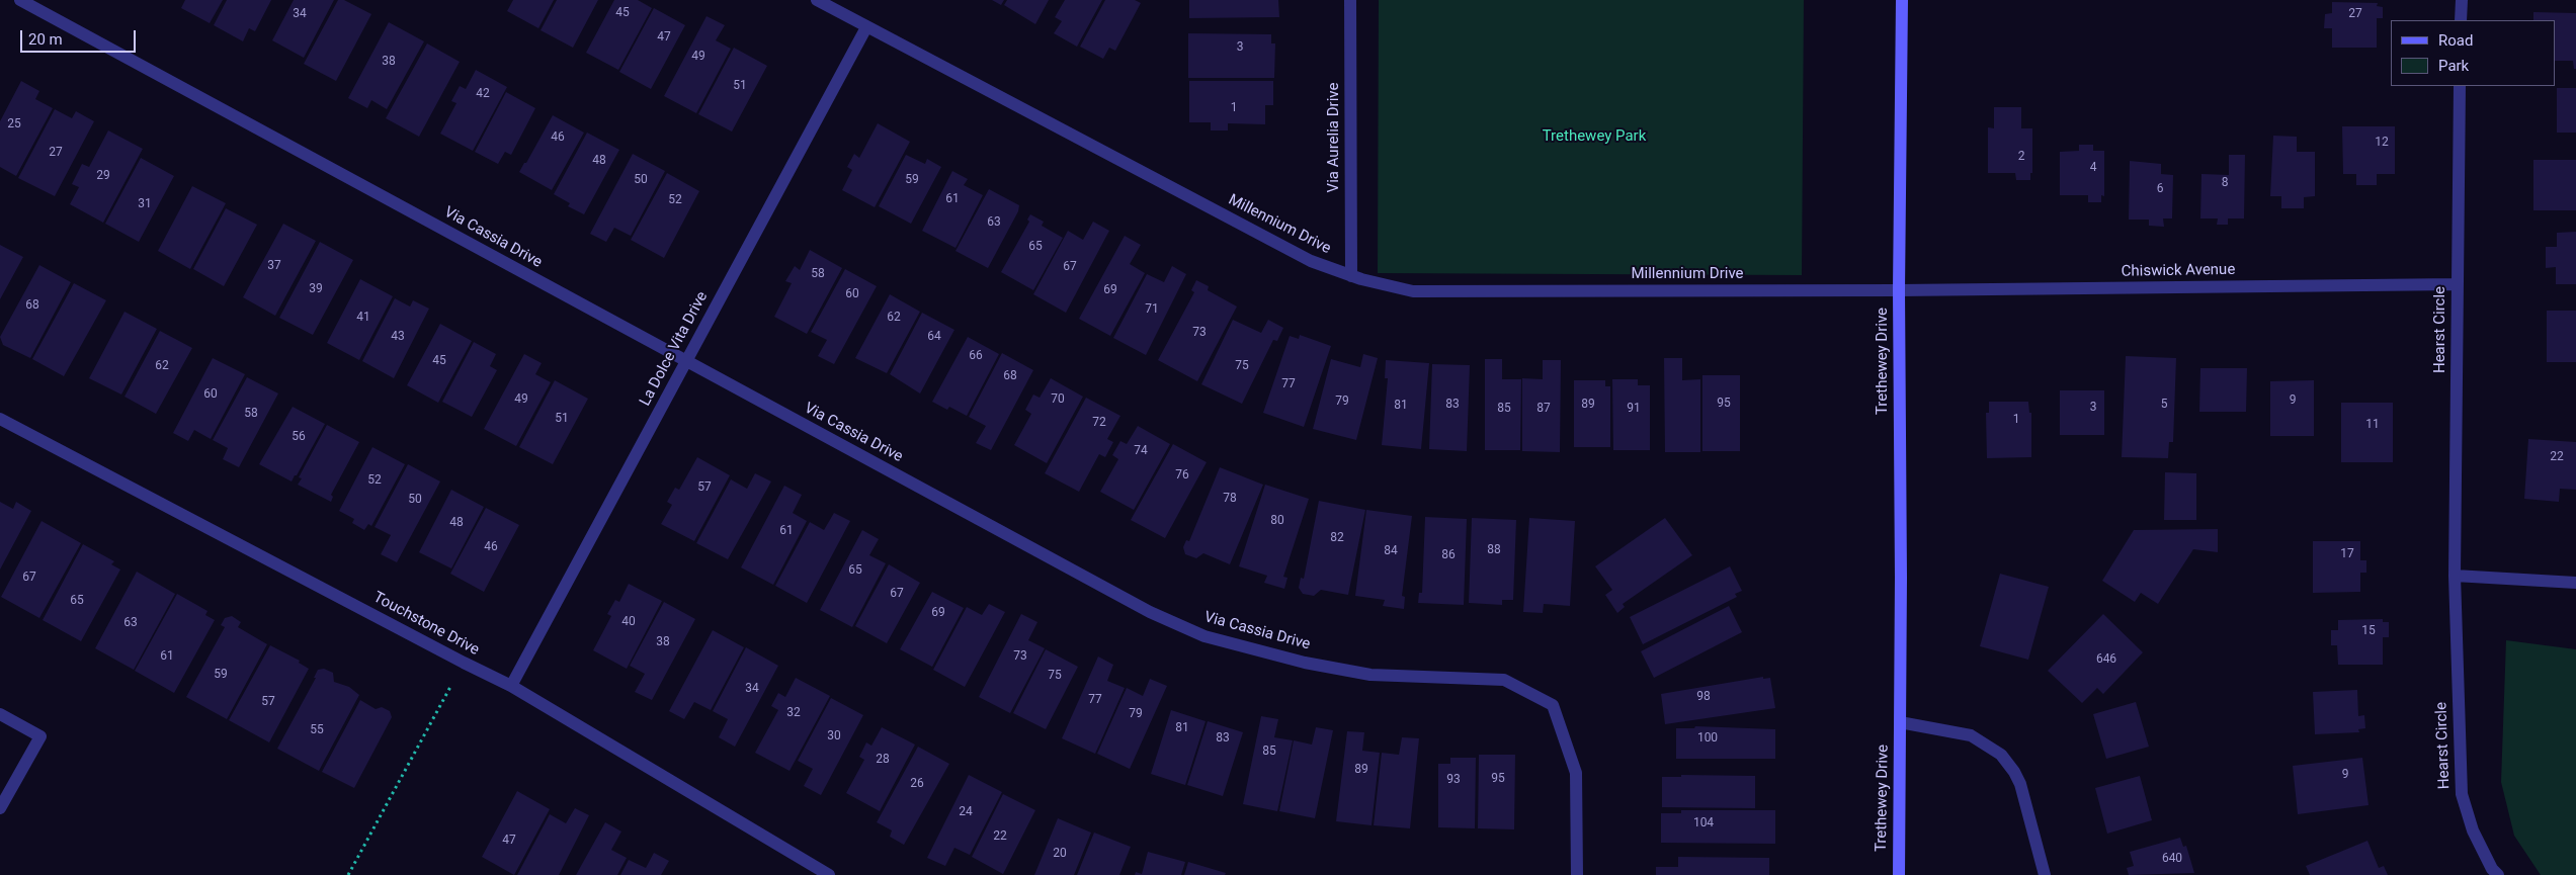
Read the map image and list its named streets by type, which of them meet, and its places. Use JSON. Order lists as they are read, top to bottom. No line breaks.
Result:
{"streets":{"main road":["Trethewey Drive"],"street":["Via Aurelia Drive","Millennium Drive","Via Cassia Drive","Chiswick Avenue","Hearst Circle","La Dolce Vita Drive","Touchstone Drive"]},"crossings":[["Via Aurelia Drive","Millennium Drive"],["Millennium Drive","Chiswick Avenue"],["Millennium Drive","La Dolce Vita Drive"],["Millennium Drive","Trethewey Drive"],["Via Cassia Drive","La Dolce Vita Drive"],["Chiswick Avenue","Hearst Circle"],["Chiswick Avenue","Trethewey Drive"],["La Dolce Vita Drive","Touchstone Drive"]],"parks":["Trethewey Park"],"house_numbers":["45","34","27","47","3","49","38","51","42","1","25","46","12","27","2","48","4","29","50","59","8","6","61","52","31","63","65","37","67","58","39","69","60","68","71","41","62","73","43","64","66","45","62","75","68","77","60","49","70","9","79","95","83","89","5","81","3","85","87","91","58","51","1","72","11","56","74","22","76","52","57","78","50","80","48","61","82","46","88","84","17","86","65","67","67","65","69","40","63","15","38","61","73","646","59","75","34","98","77","57","32","79","81","55","30","83","100","85","28","89","9","95","93","26","24","104","22","47","20","640"],"legend":["Road","Park"],"scale_bar":"20 m"}
